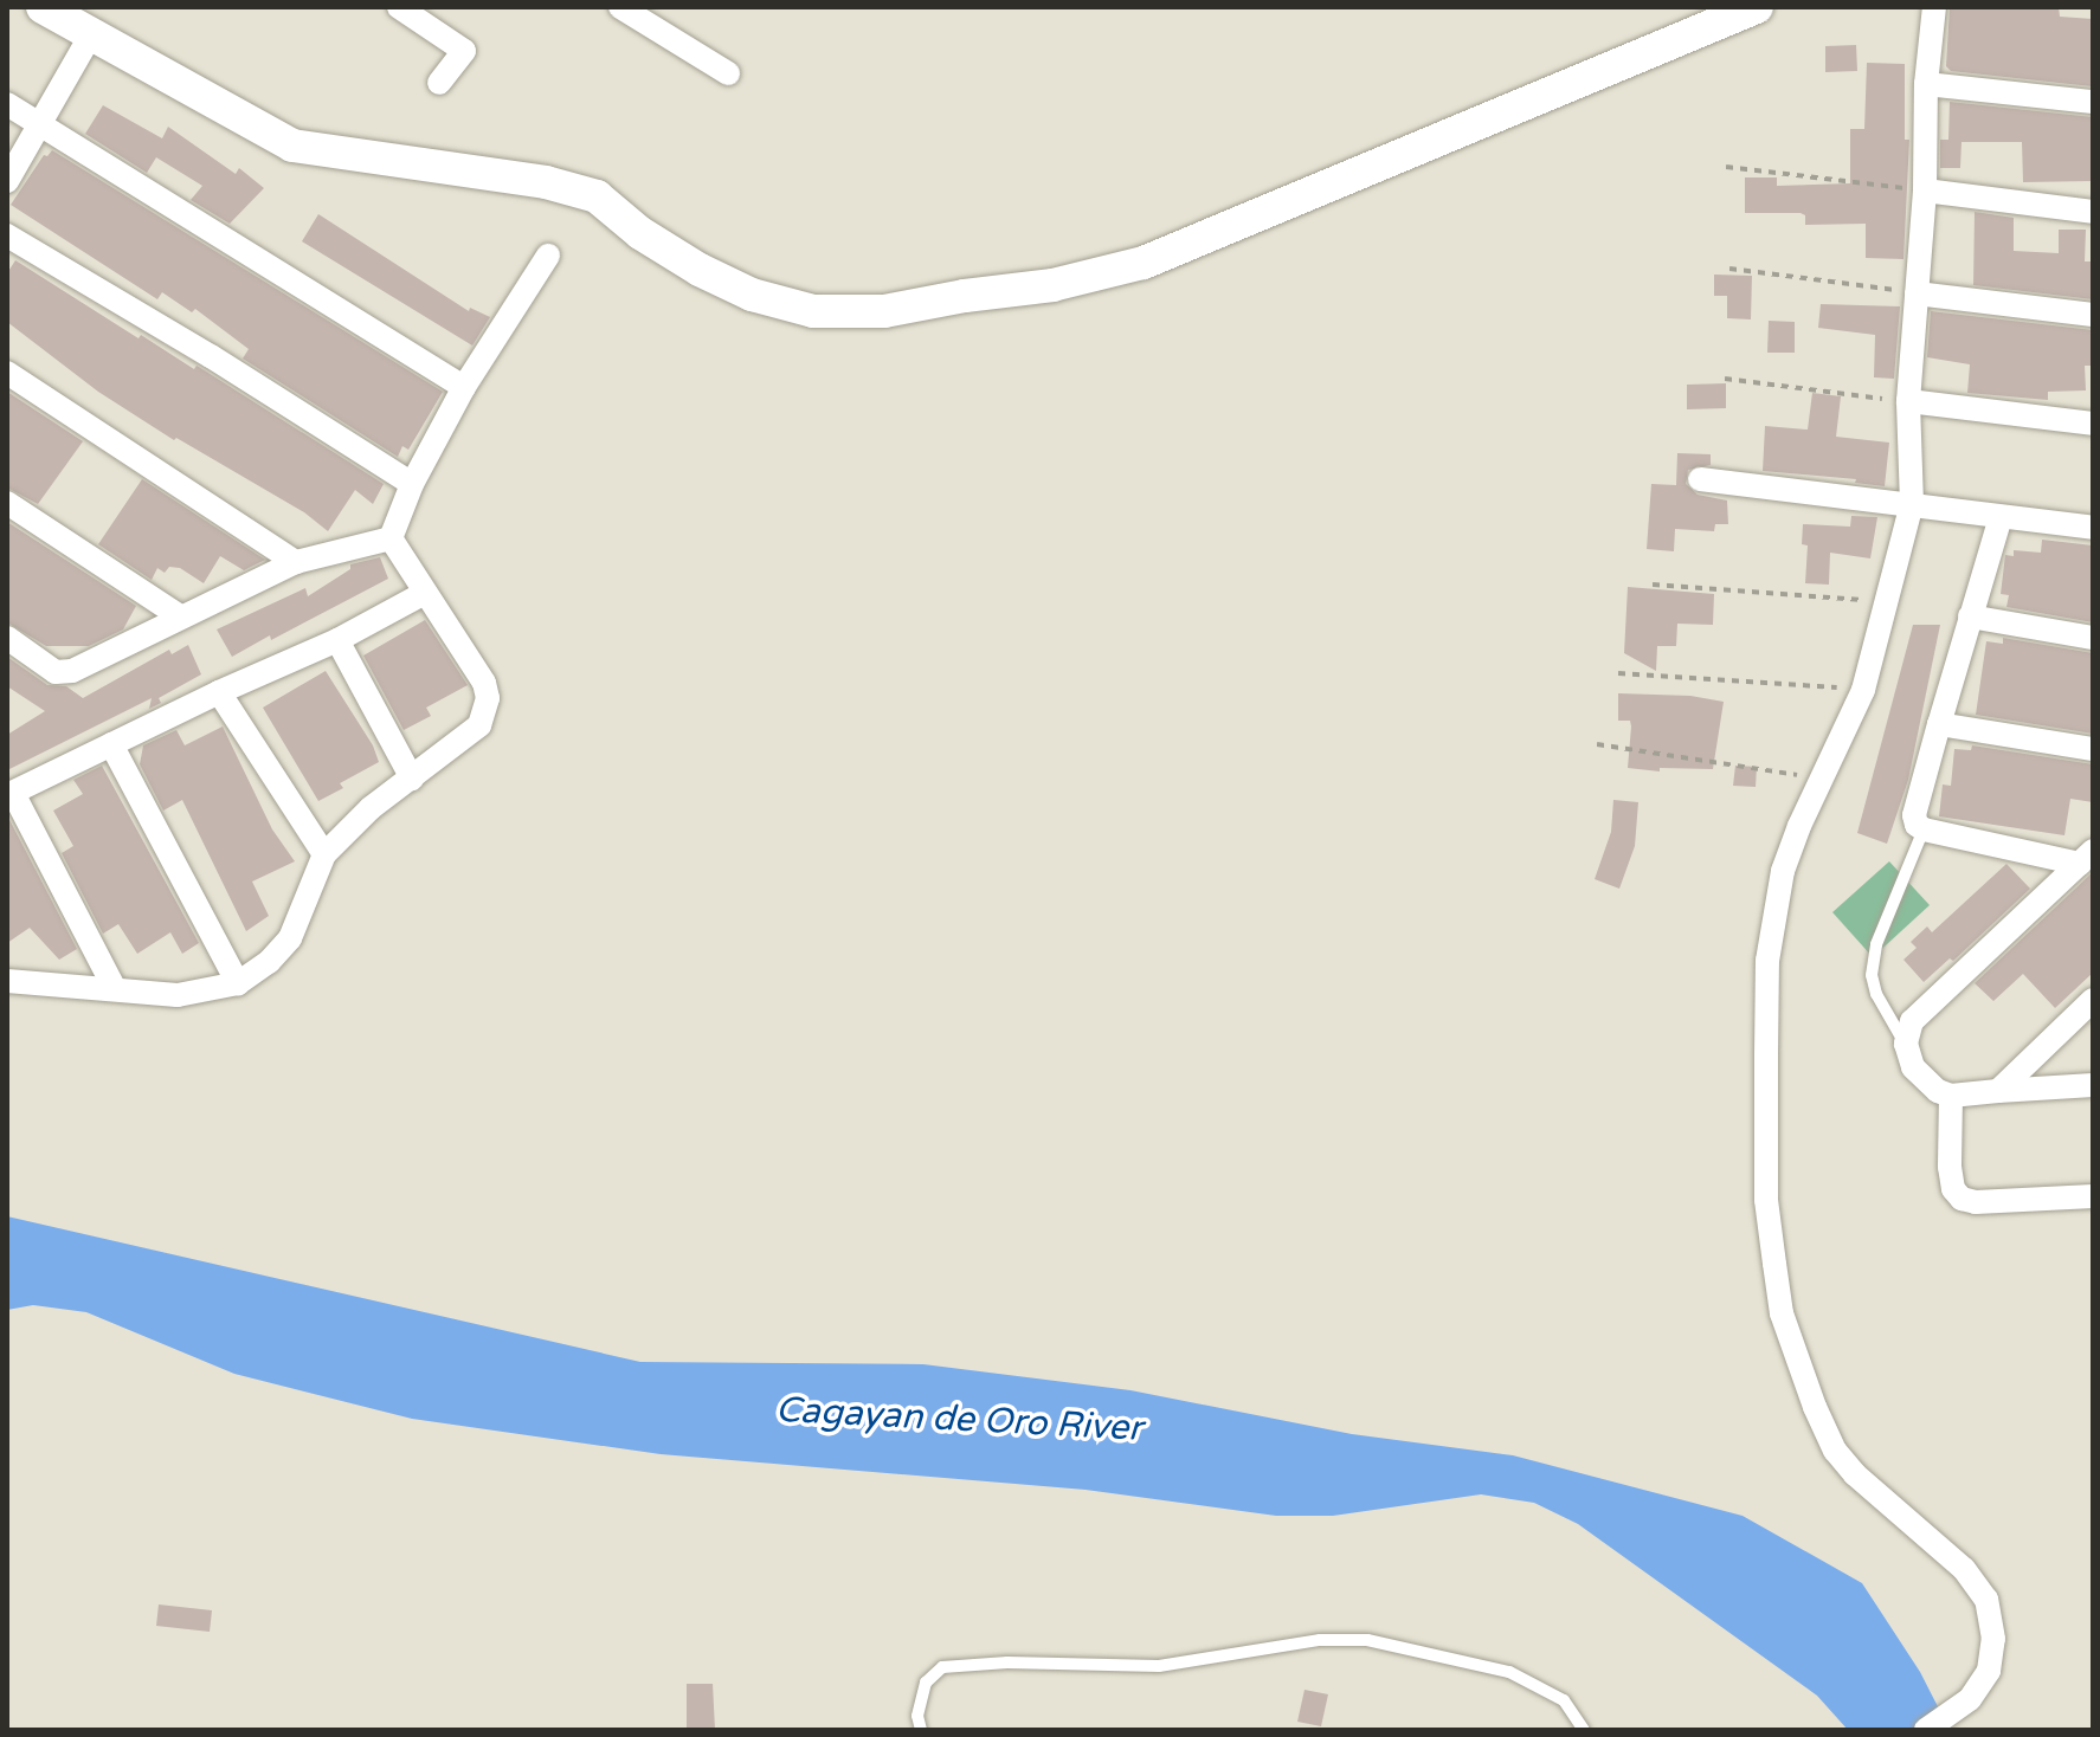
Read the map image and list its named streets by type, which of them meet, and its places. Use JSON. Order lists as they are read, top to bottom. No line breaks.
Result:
{"water":["Cagayan de Oro River"]}
